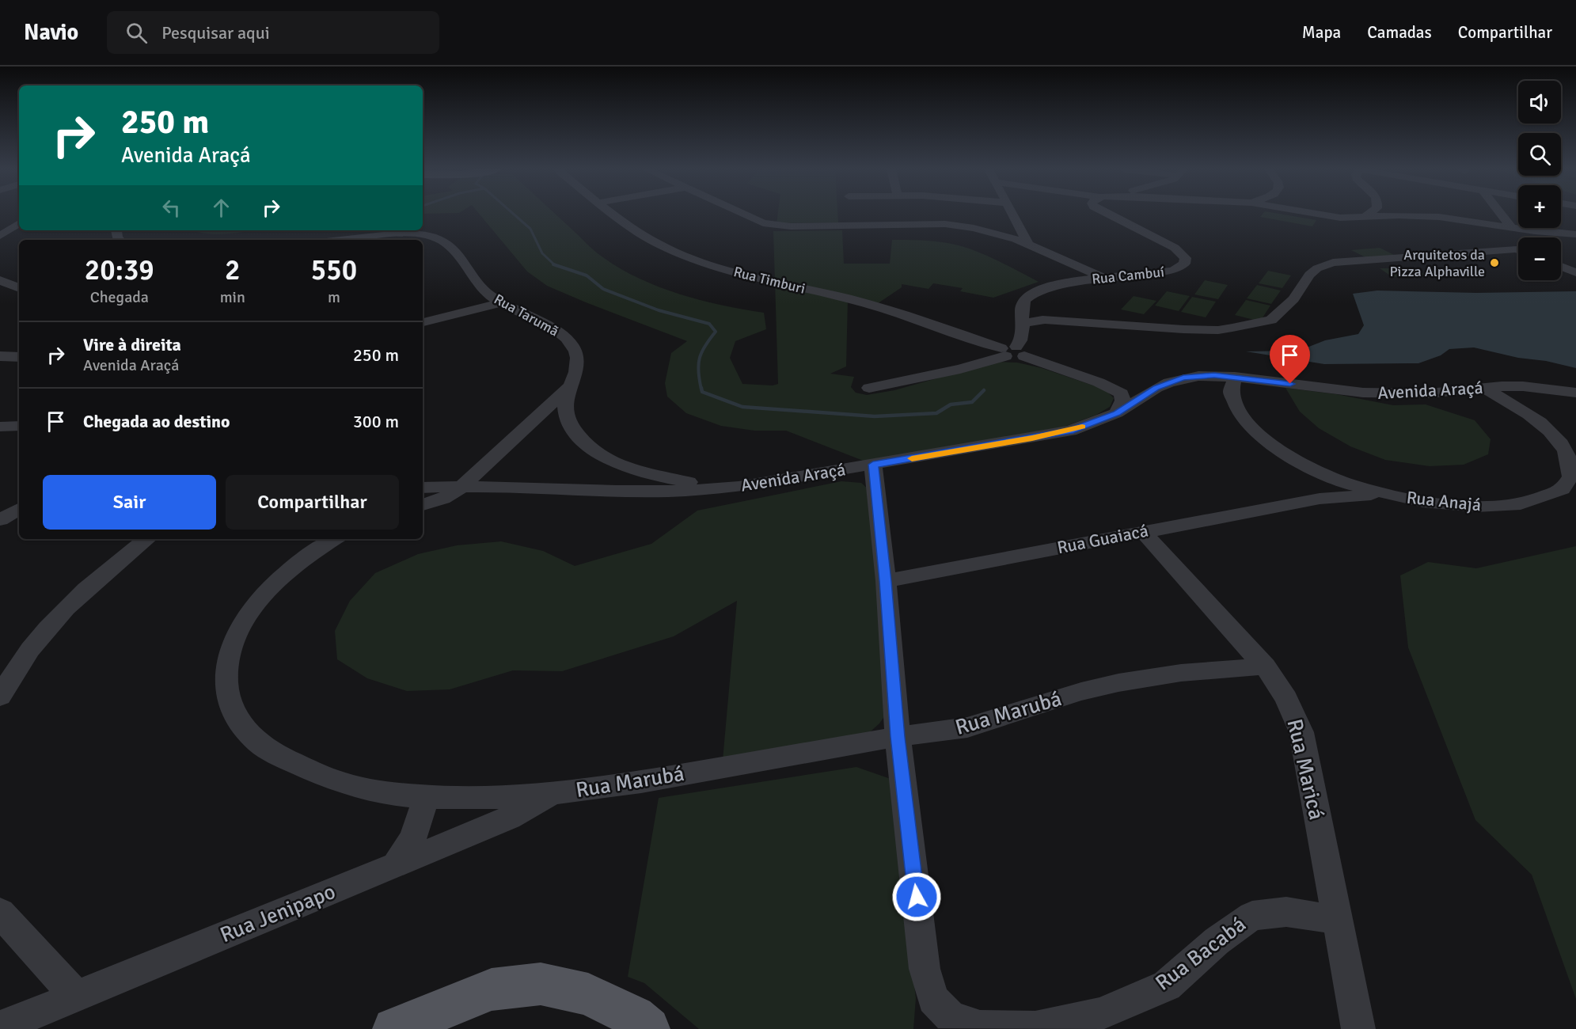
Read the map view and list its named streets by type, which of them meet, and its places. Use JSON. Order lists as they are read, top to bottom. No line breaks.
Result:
{"streets":{"street":["Rua Cambuí","Rua Timburi","Rua Tarumã","Avenida Araçá","Rua Anajá","Rua Guaiacá","Rua Marubá","Rua Maricá","Rua Jenipapo","Rua Bacabá"]},"crossings":[["Rua Cambuí","Rua Timburi"],["Rua Timburi","Avenida Araçá"],["Rua Tarumã","Avenida Araçá"],["Avenida Araçá","Rua Anajá"],["Avenida Araçá","Rua Bacabá"],["Rua Anajá","Rua Guaiacá"],["Rua Guaiacá","Rua Maricá"],["Rua Guaiacá","Rua Bacabá"],["Rua Marubá","Rua Maricá"],["Rua Marubá","Rua Jenipapo"],["Rua Marubá","Rua Bacabá"],["Rua Maricá","Rua Bacabá"]],"places":["Arquitetos da Pizza Alphaville"],"page":{"header":"Navio","search":"Pesquisar aqui","nav":["Mapa","Camadas","Compartilhar"],"map_buttons":["+","−"],"turn":["250 m","Avenida Araçá"],"eta":["20:39","Chegada","2","min","550","m"],"list":[{"name":"Vire à direita","note":"Avenida Araçá","value":"250 m"},{"name":"Chegada ao destino","value":"300 m"}],"buttons":["Sair","Compartilhar"]}}
